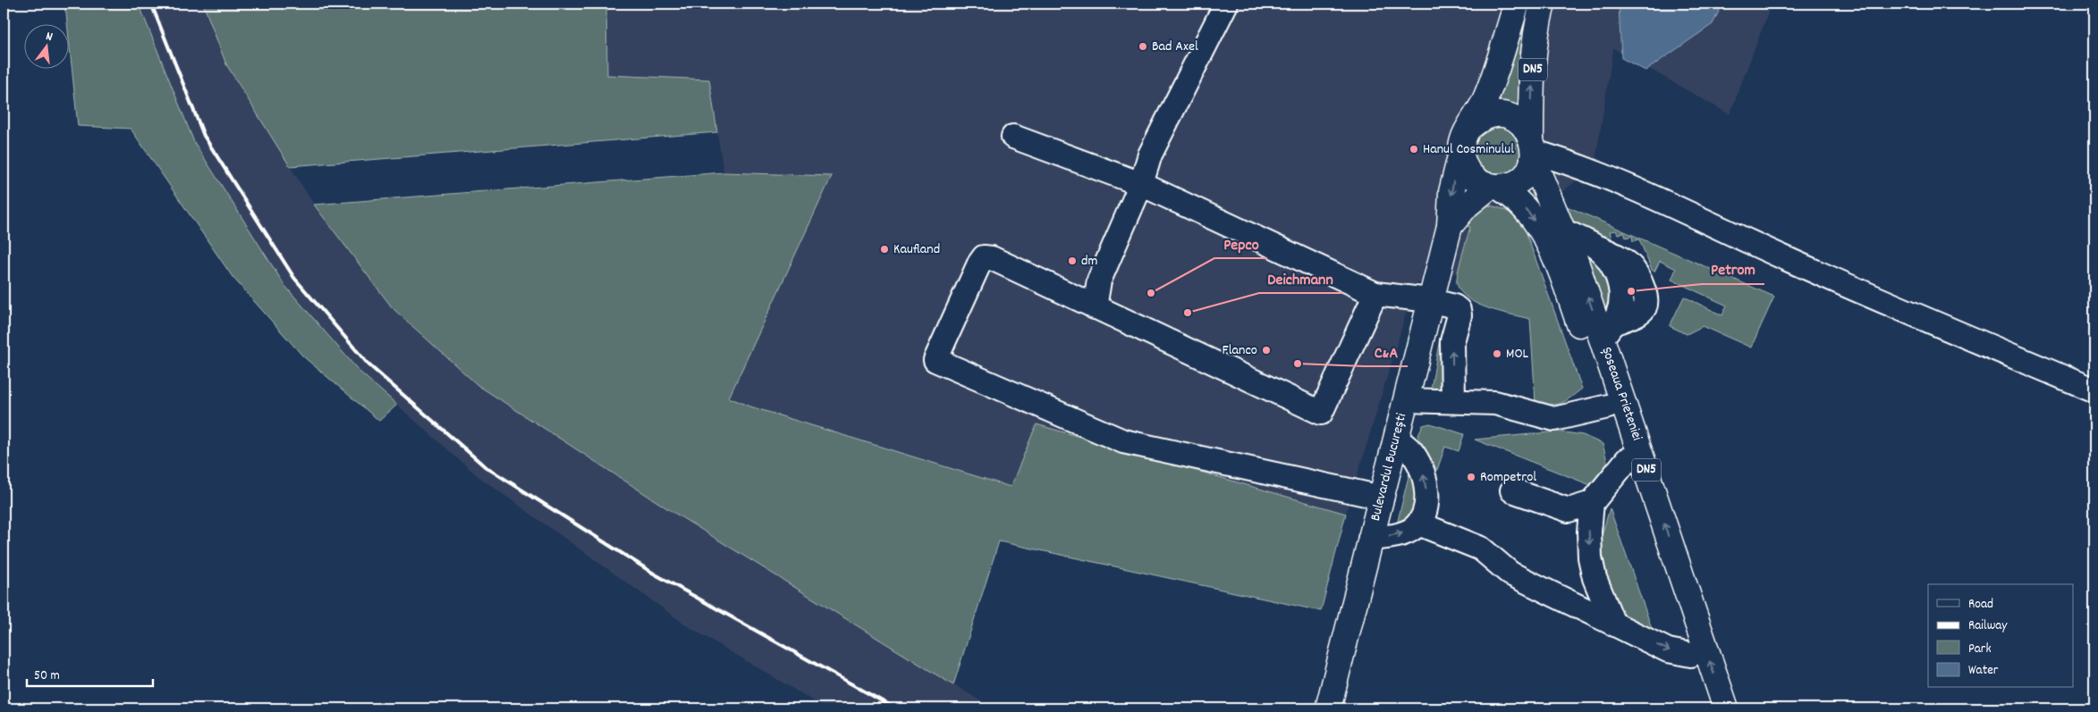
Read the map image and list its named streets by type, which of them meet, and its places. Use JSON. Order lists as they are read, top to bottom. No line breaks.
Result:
{"streets":{"main road":["DN5","Șoseaua Prieteniei","Bulevardul București"]},"crossings":[["DN5","Șoseaua Prieteniei"]],"places":["Bad Axel","Hanul Cosminulul","Kaufland","dm","Petrom","Pepco","Deichmann","Flanco","MOL","C&A","Rompetrol"],"legend":["Road","Railway","Park","Water"],"scale_bar":"50 m","north":"top"}
